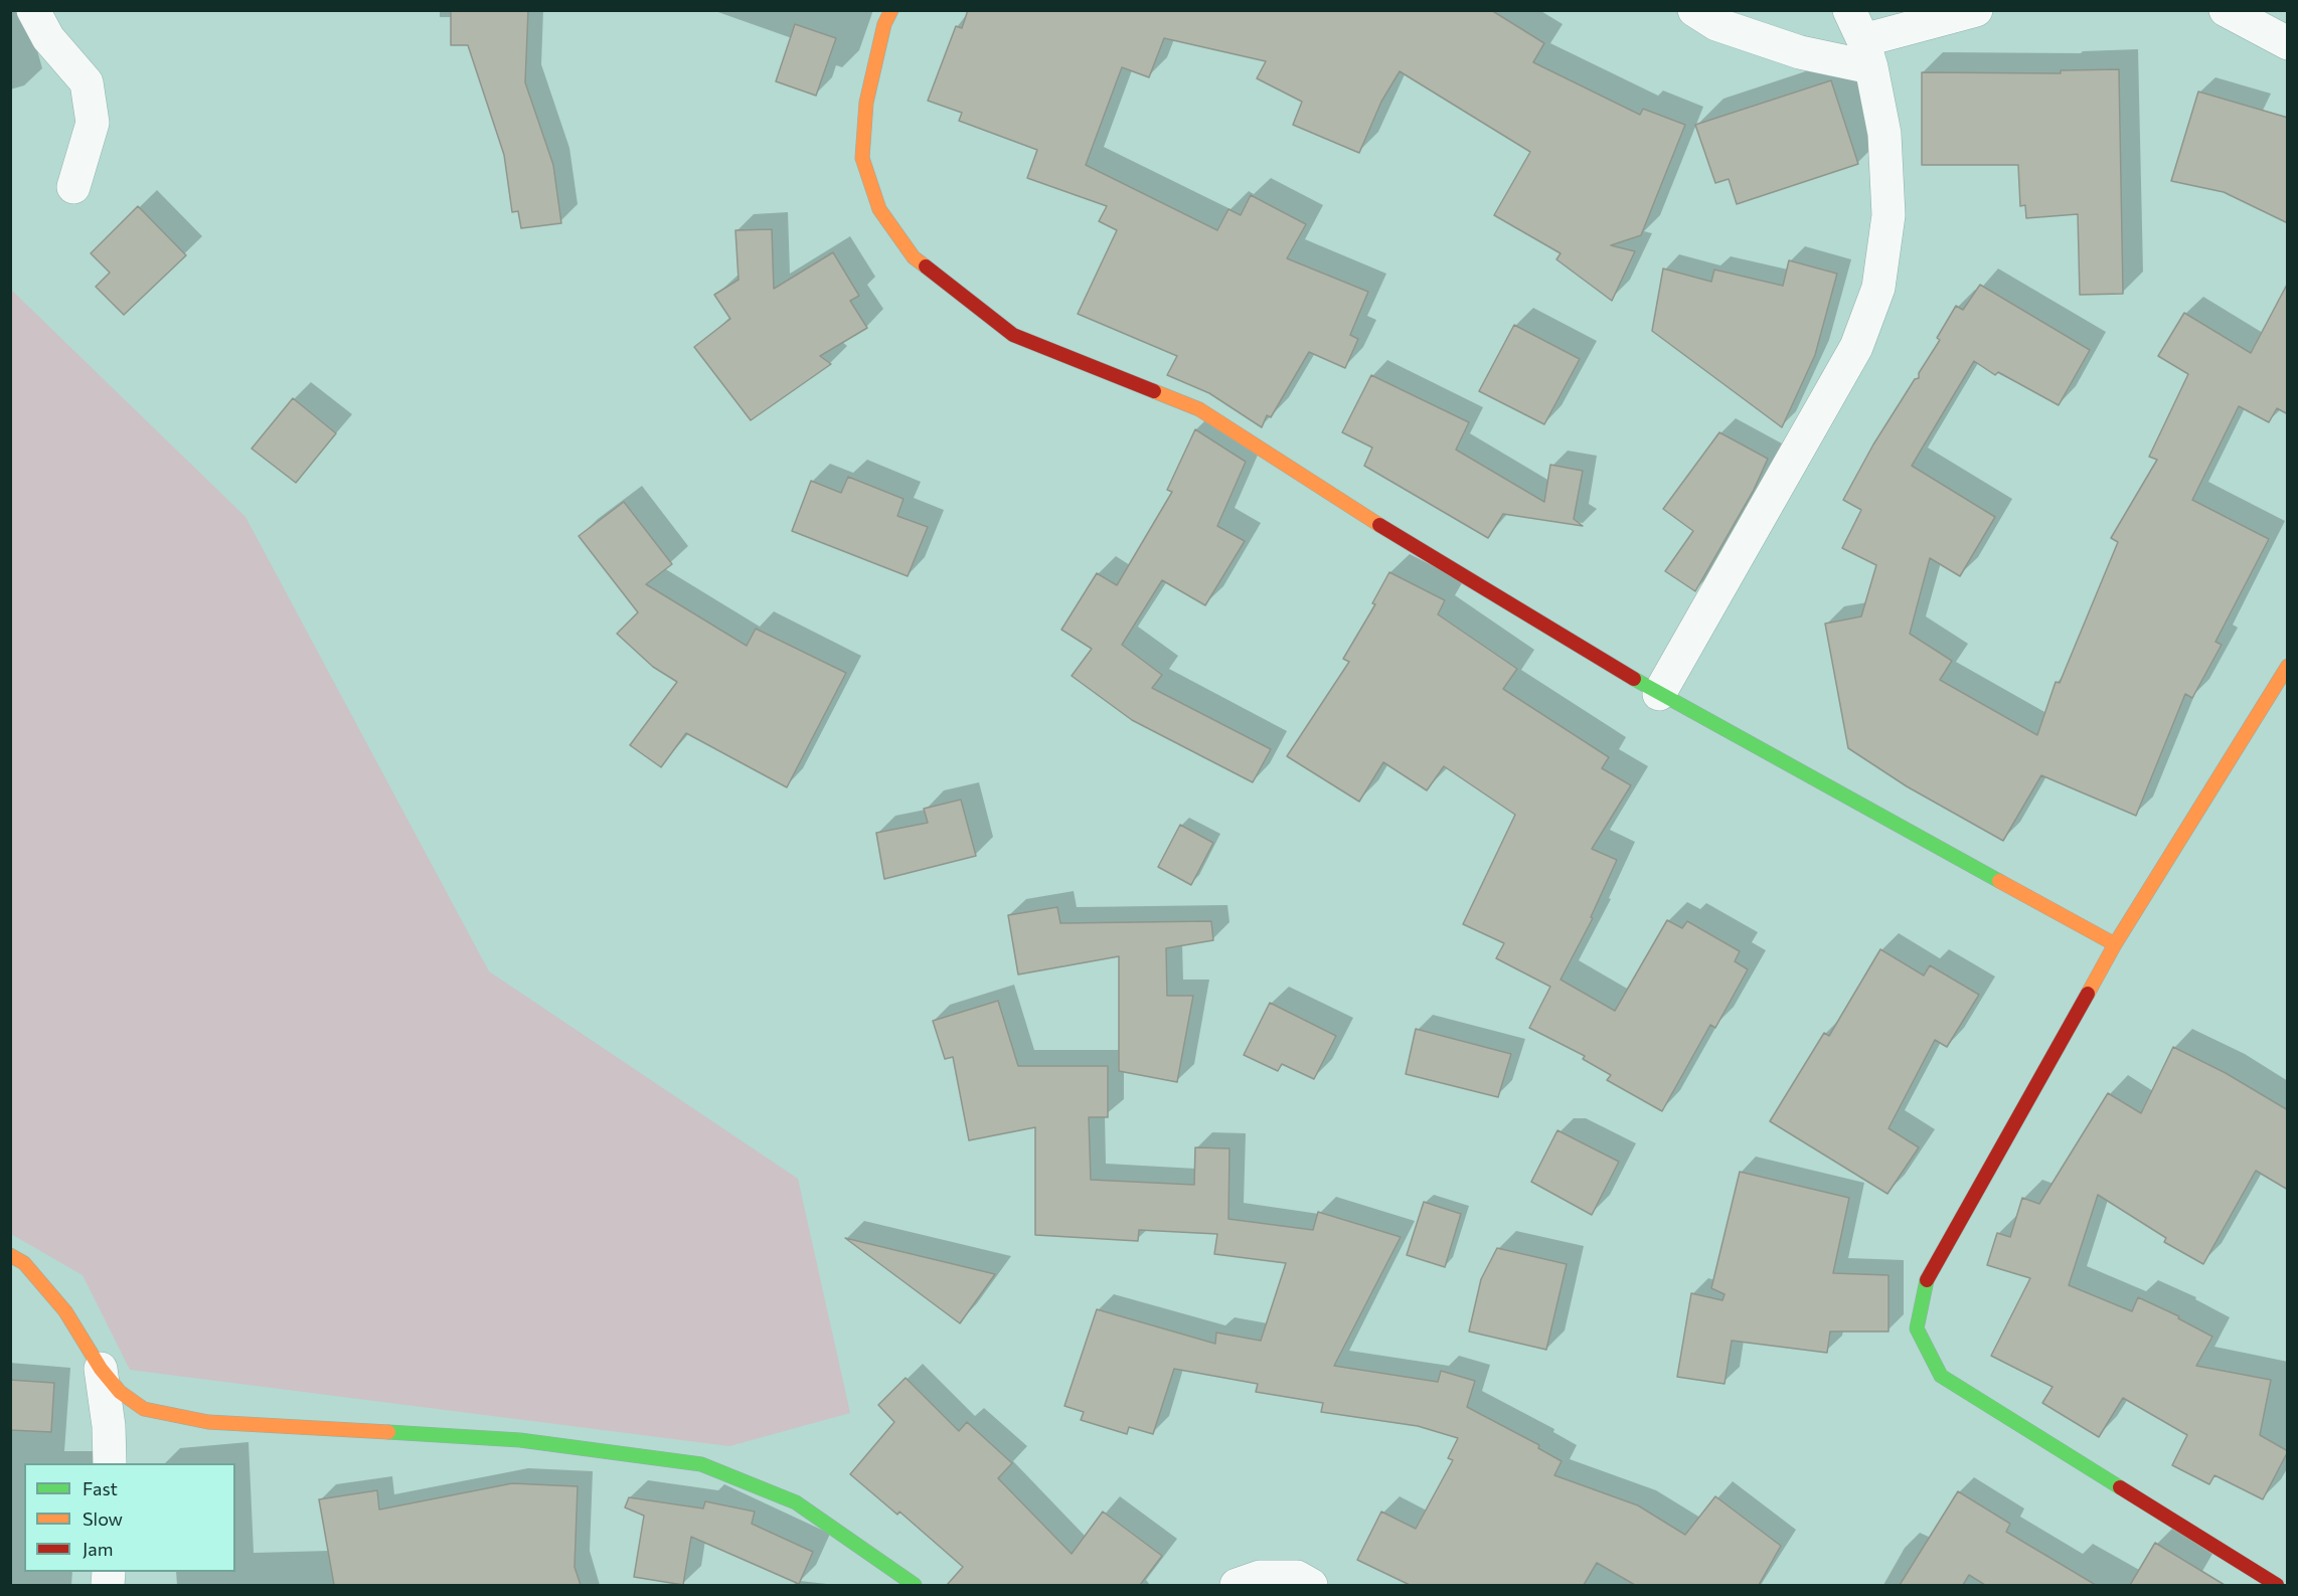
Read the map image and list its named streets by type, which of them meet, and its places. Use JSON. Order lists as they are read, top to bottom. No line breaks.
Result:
{"legend":["Fast","Slow","Jam"]}
